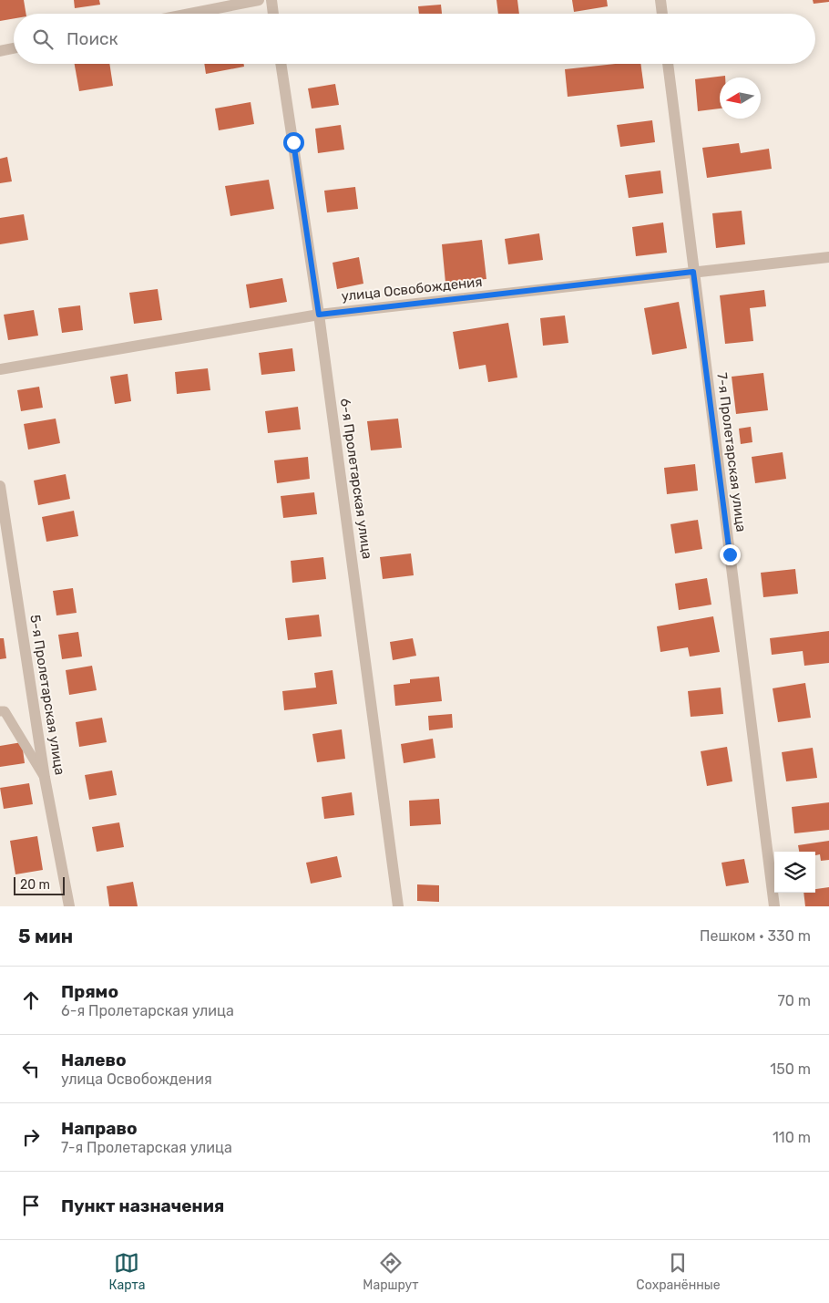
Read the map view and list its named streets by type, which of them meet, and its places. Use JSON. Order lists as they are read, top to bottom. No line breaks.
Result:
{"streets":{"street":["улица Освобождения","7-я Пролетарская улица","6-я Пролетарская улица","5-я Пролетарская улица"]},"crossings":[["улица Освобождения","7-я Пролетарская улица"],["улица Освобождения","6-я Пролетарская улица"]],"scale_bar":"20 m","north":"left","page":{"search":"Поиск","scale":"20 m","heading":["5 мин","Пешком · 330 m"],"list":[["Прямо","6-я Пролетарская улица","70 m"],["Налево","улица Освобождения","150 m"],["Направо","7-я Пролетарская улица","110 m"],"Пункт назначения"],"nav":["Карта","Маршрут","Сохранённые"]}}
